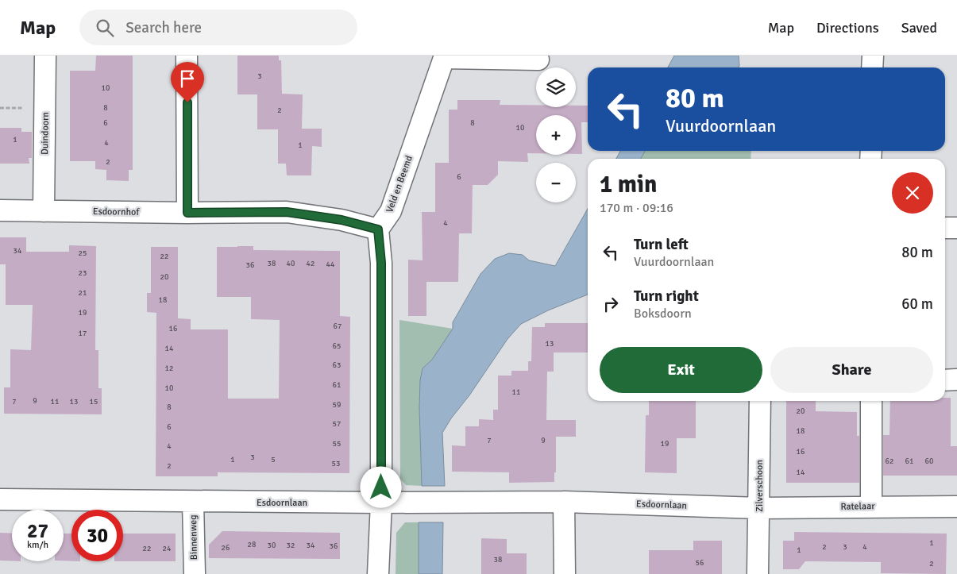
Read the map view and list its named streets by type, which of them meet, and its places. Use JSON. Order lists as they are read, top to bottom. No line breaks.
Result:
{"streets":{"street":["Duindoorn","Veld en Beemd","Esdoornhof","Zilverschoon","Esdoornlaan","Ratelaar","Binnenweg"]},"crossings":[["Duindoorn","Esdoornhof"],["Veld en Beemd","Esdoornhof"],["Zilverschoon","Esdoornlaan"],["Zilverschoon","Ratelaar"],["Esdoornlaan","Ratelaar"],["Esdoornlaan","Binnenweg"]],"house_numbers":["3","10","8","2","6","8","10","1","4","1","2","6","4","34","25","22","38","40","42","44","36","23","20","21","18","19","67","16","17","13","65","14","63","12","61","10","11","9","7","11","13","15","59","8","20","57","6","18","7","9","55","19","4","16","3","1","5","62","61","60","53","2","14","1","28","30","32","34","36","2","3","4","26","22","24","1","38","56","2"],"page":{"header":"Map","search":"Search here","nav":["Map","Directions","Saved"],"map_buttons":["+","−"],"turn":["80 m","Vuurdoornlaan"],"heading":["1 min","170 m · 09:16"],"list":[{"name":"Turn left","note":"Vuurdoornlaan","value":"80 m"},{"name":"Turn right","note":"Boksdoorn","value":"60 m"}],"buttons":["Exit","Share"],"speed":"27 km/h","limit":"30"}}
